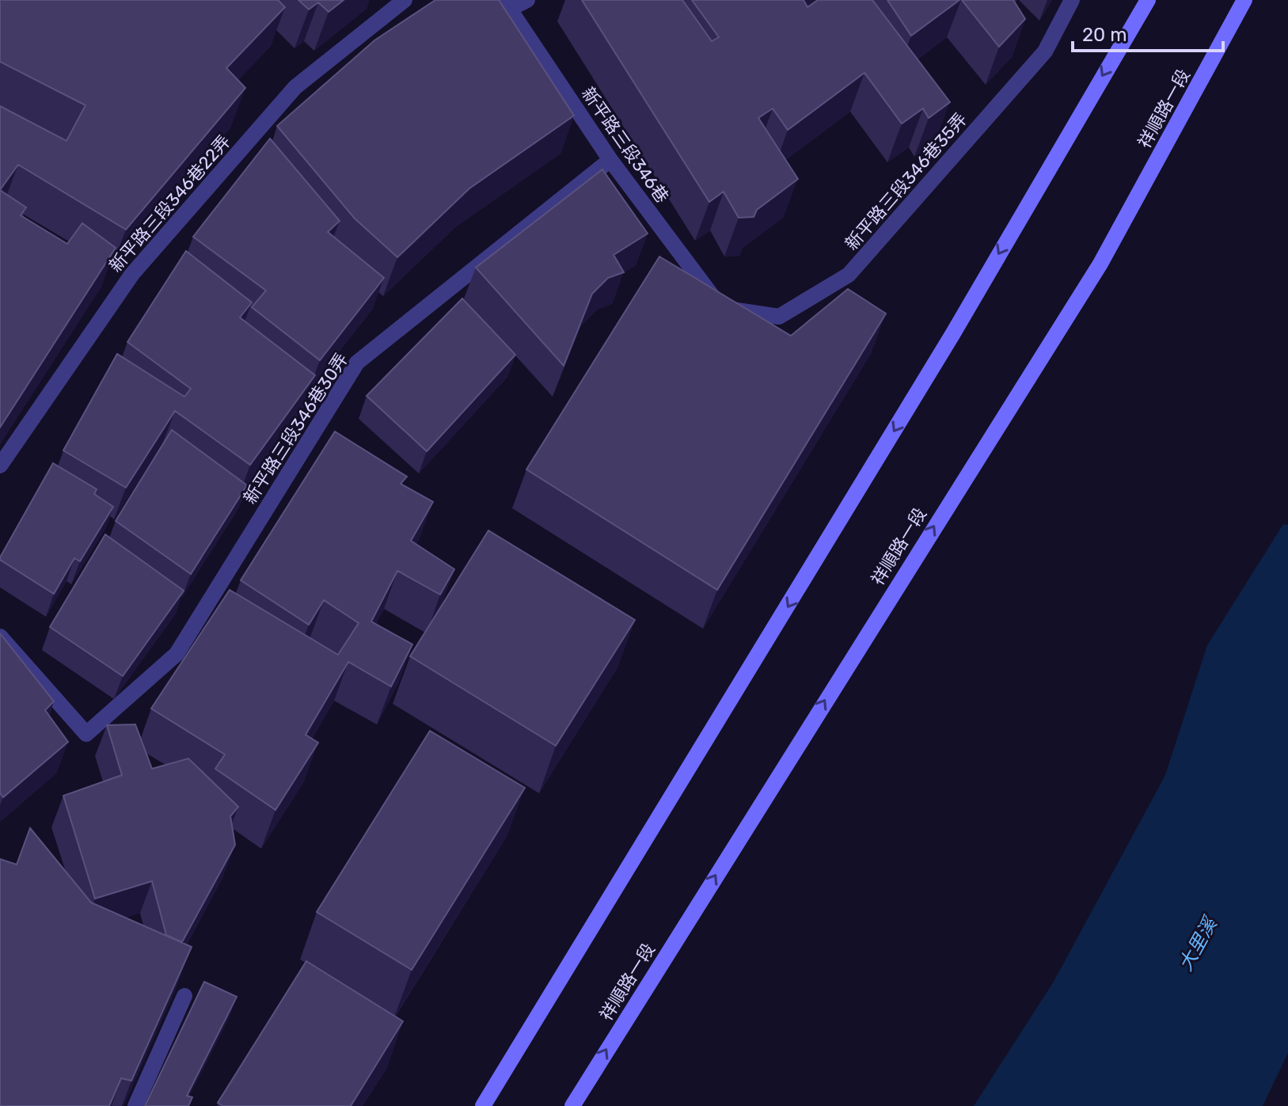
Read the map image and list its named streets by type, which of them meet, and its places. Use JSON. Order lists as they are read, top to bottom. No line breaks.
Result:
{"streets":{"street":["祥順路一段"],"lane":["新平路三段346巷","新平路三段346巷35弄","新平路三段346巷22弄","新平路三段346巷30弄"]},"crossings":[["新平路三段346巷","新平路三段346巷35弄"],["新平路三段346巷","新平路三段346巷30弄"]],"water":["大里溪"],"scale_bar":"20 m"}
